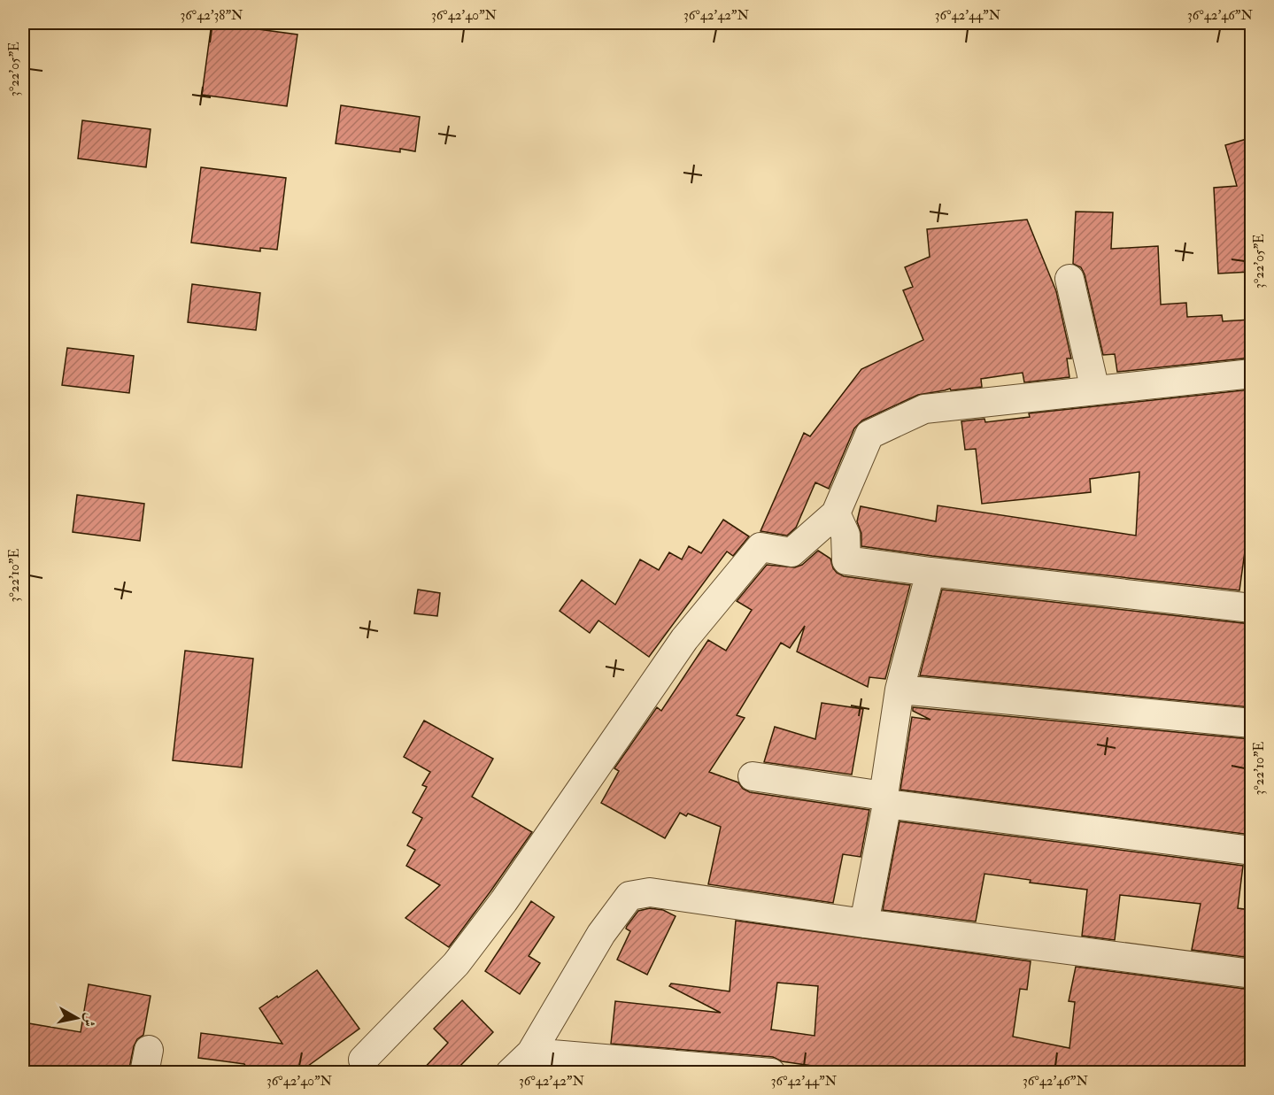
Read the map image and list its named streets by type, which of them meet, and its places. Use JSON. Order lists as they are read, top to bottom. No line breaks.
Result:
{"north":"right","coordinates":["36°42'38\"N","36°42'40\"N","36°42'42\"N","36°42'44\"N","36°42'46\"N","3°22'05\"E","3°22'10\"E"]}
